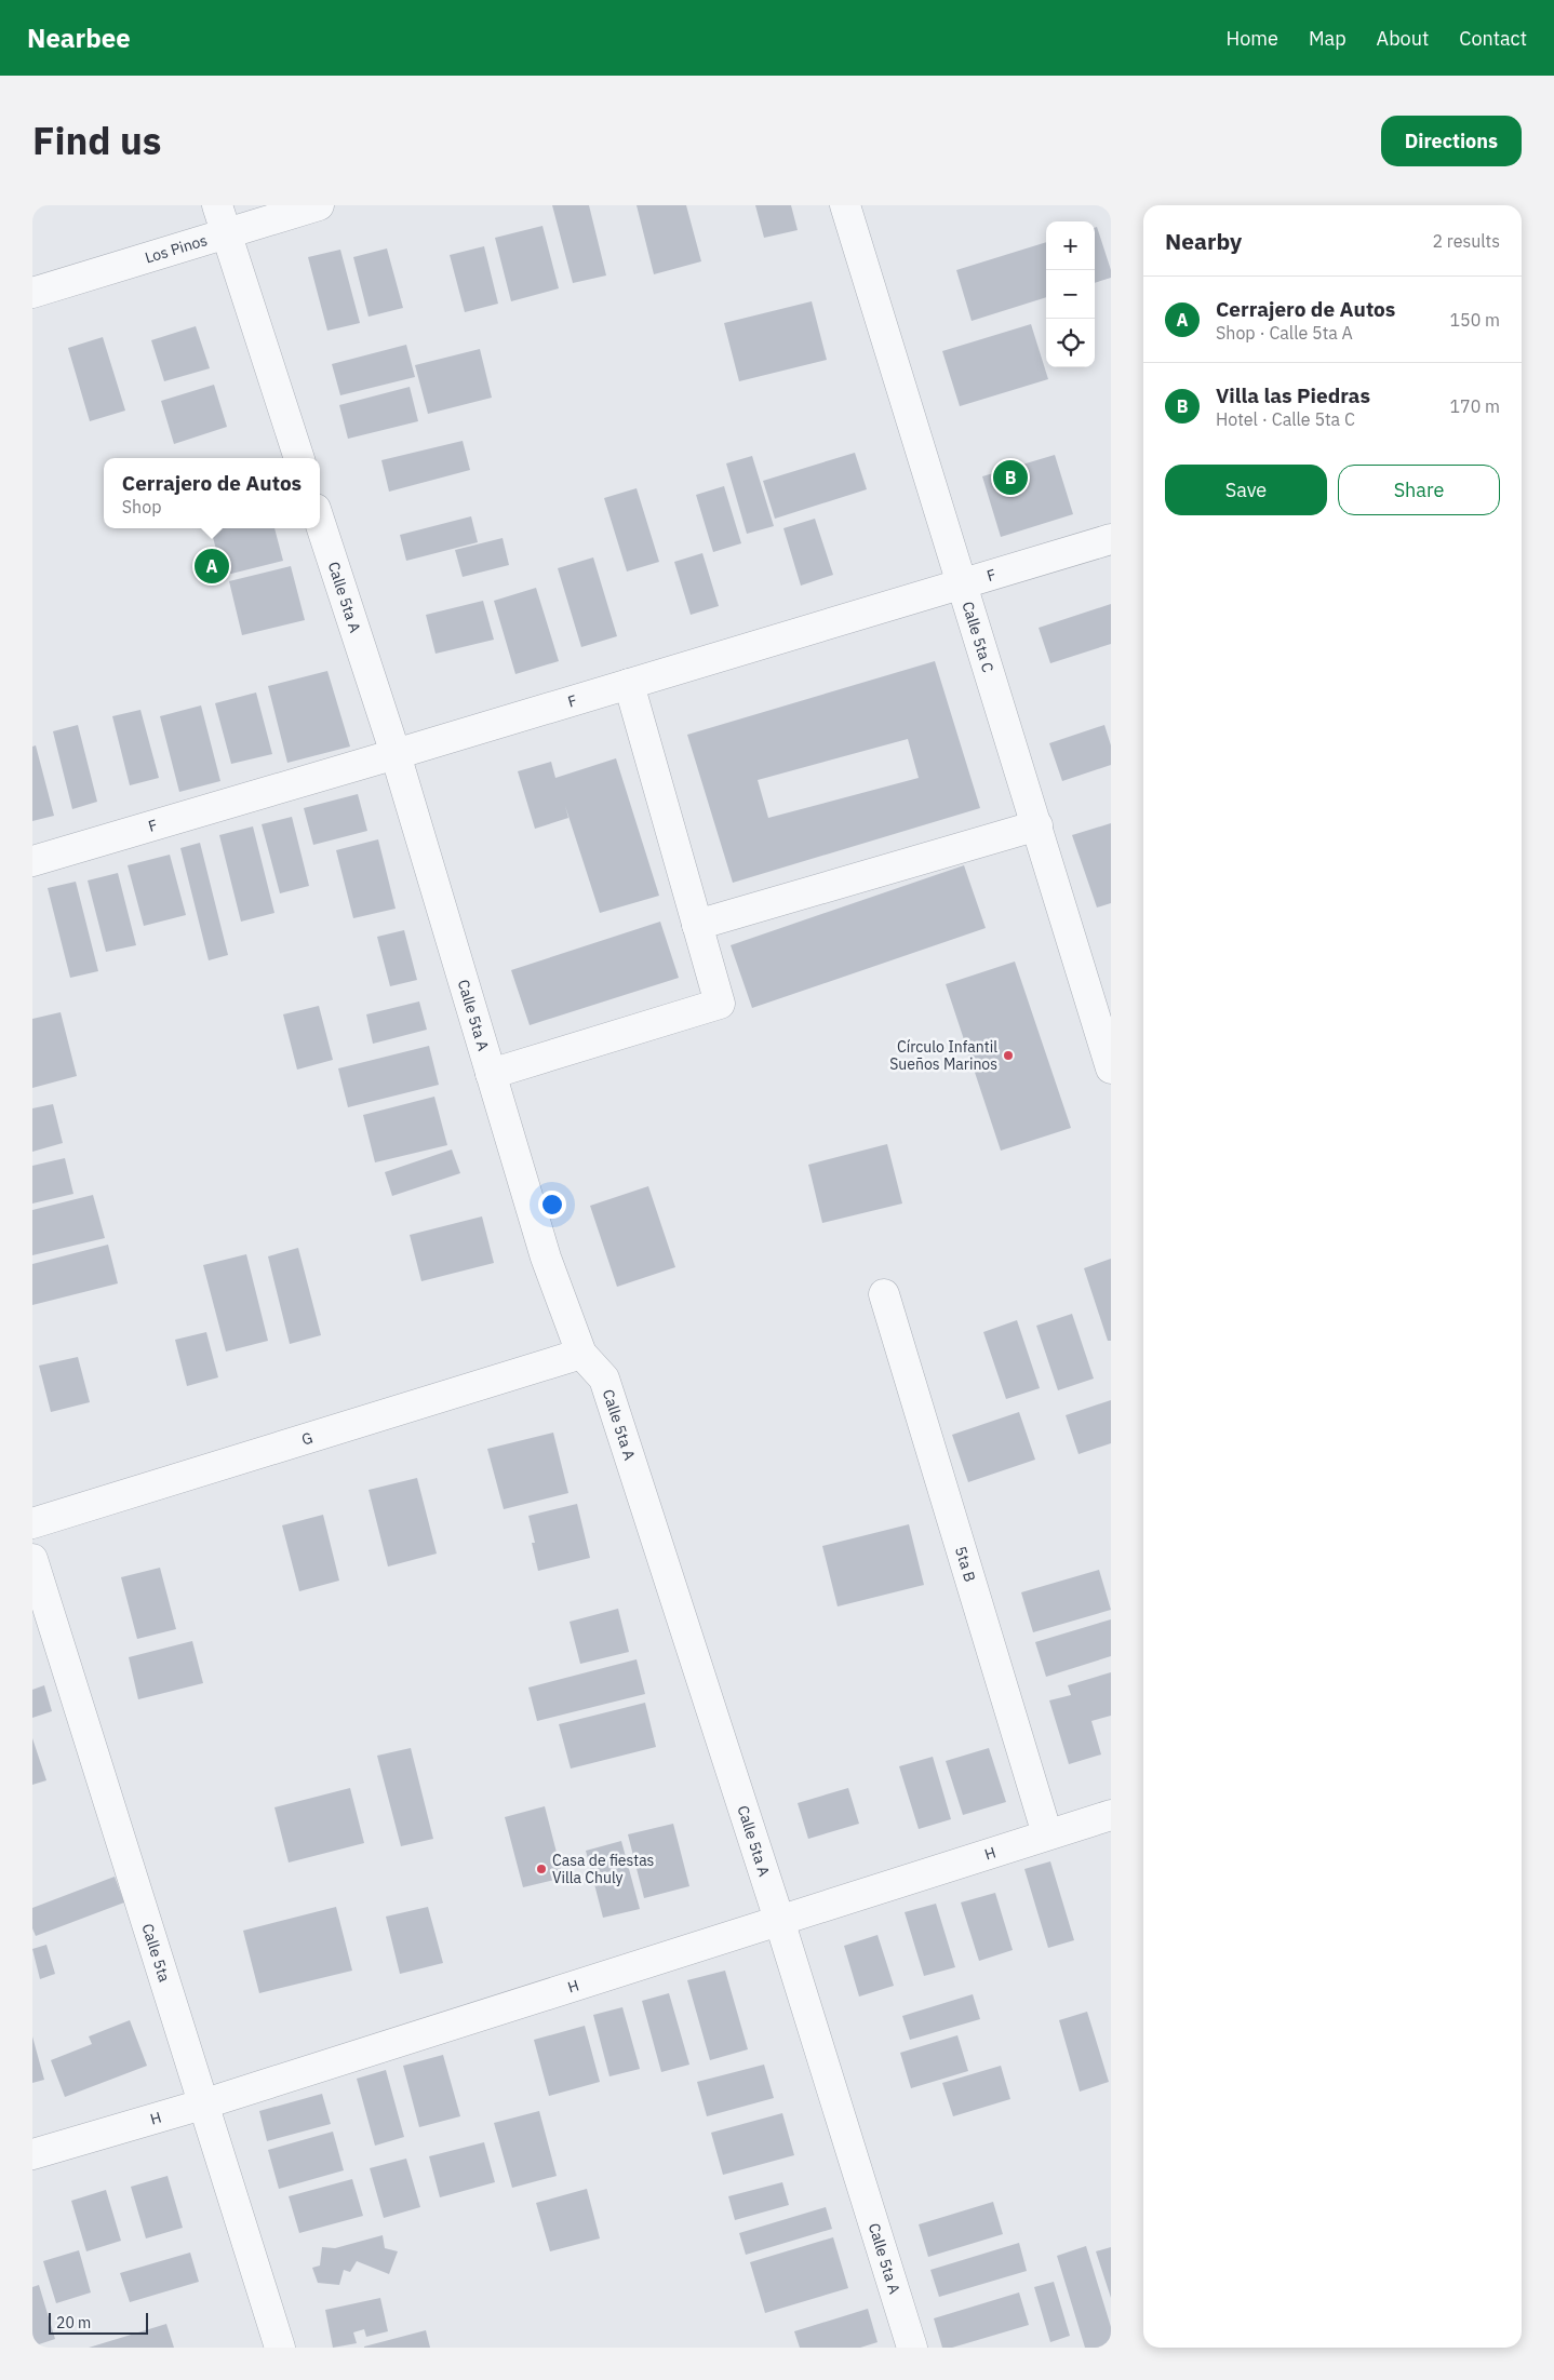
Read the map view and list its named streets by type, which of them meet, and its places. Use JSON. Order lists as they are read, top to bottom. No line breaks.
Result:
{"streets":{"street":["Los Pinos","F","Calle 5ta A","Calle 5ta C","G","5ta B","H","Calle 5ta"]},"crossings":[["F","Calle 5ta A"],["F","Calle 5ta C"],["Calle 5ta A","G"],["Calle 5ta A","H"],["5ta B","H"],["H","Calle 5ta"]],"places":["Círculo Infantil Sueños Marinos","Casa de fiestas Villa Chuly"],"scale_bar":"20 m","page":{"header":"Nearbee","nav":["Home","Map","About","Contact"],"title":"Find us","buttons":["Directions",["Save","Share"]],"heading":["Nearby","2 results"],"map_buttons":["+","−"],"list":[{"mark":"A","name":"Cerrajero de Autos","note":"Shop · Calle 5ta A","value":"150 m"},{"mark":"B","name":"Villa las Piedras","note":"Hotel · Calle 5ta C","value":"170 m"}],"popup":["Cerrajero de Autos","Shop"],"pins":["B","A"],"scale":"20 m"}}
